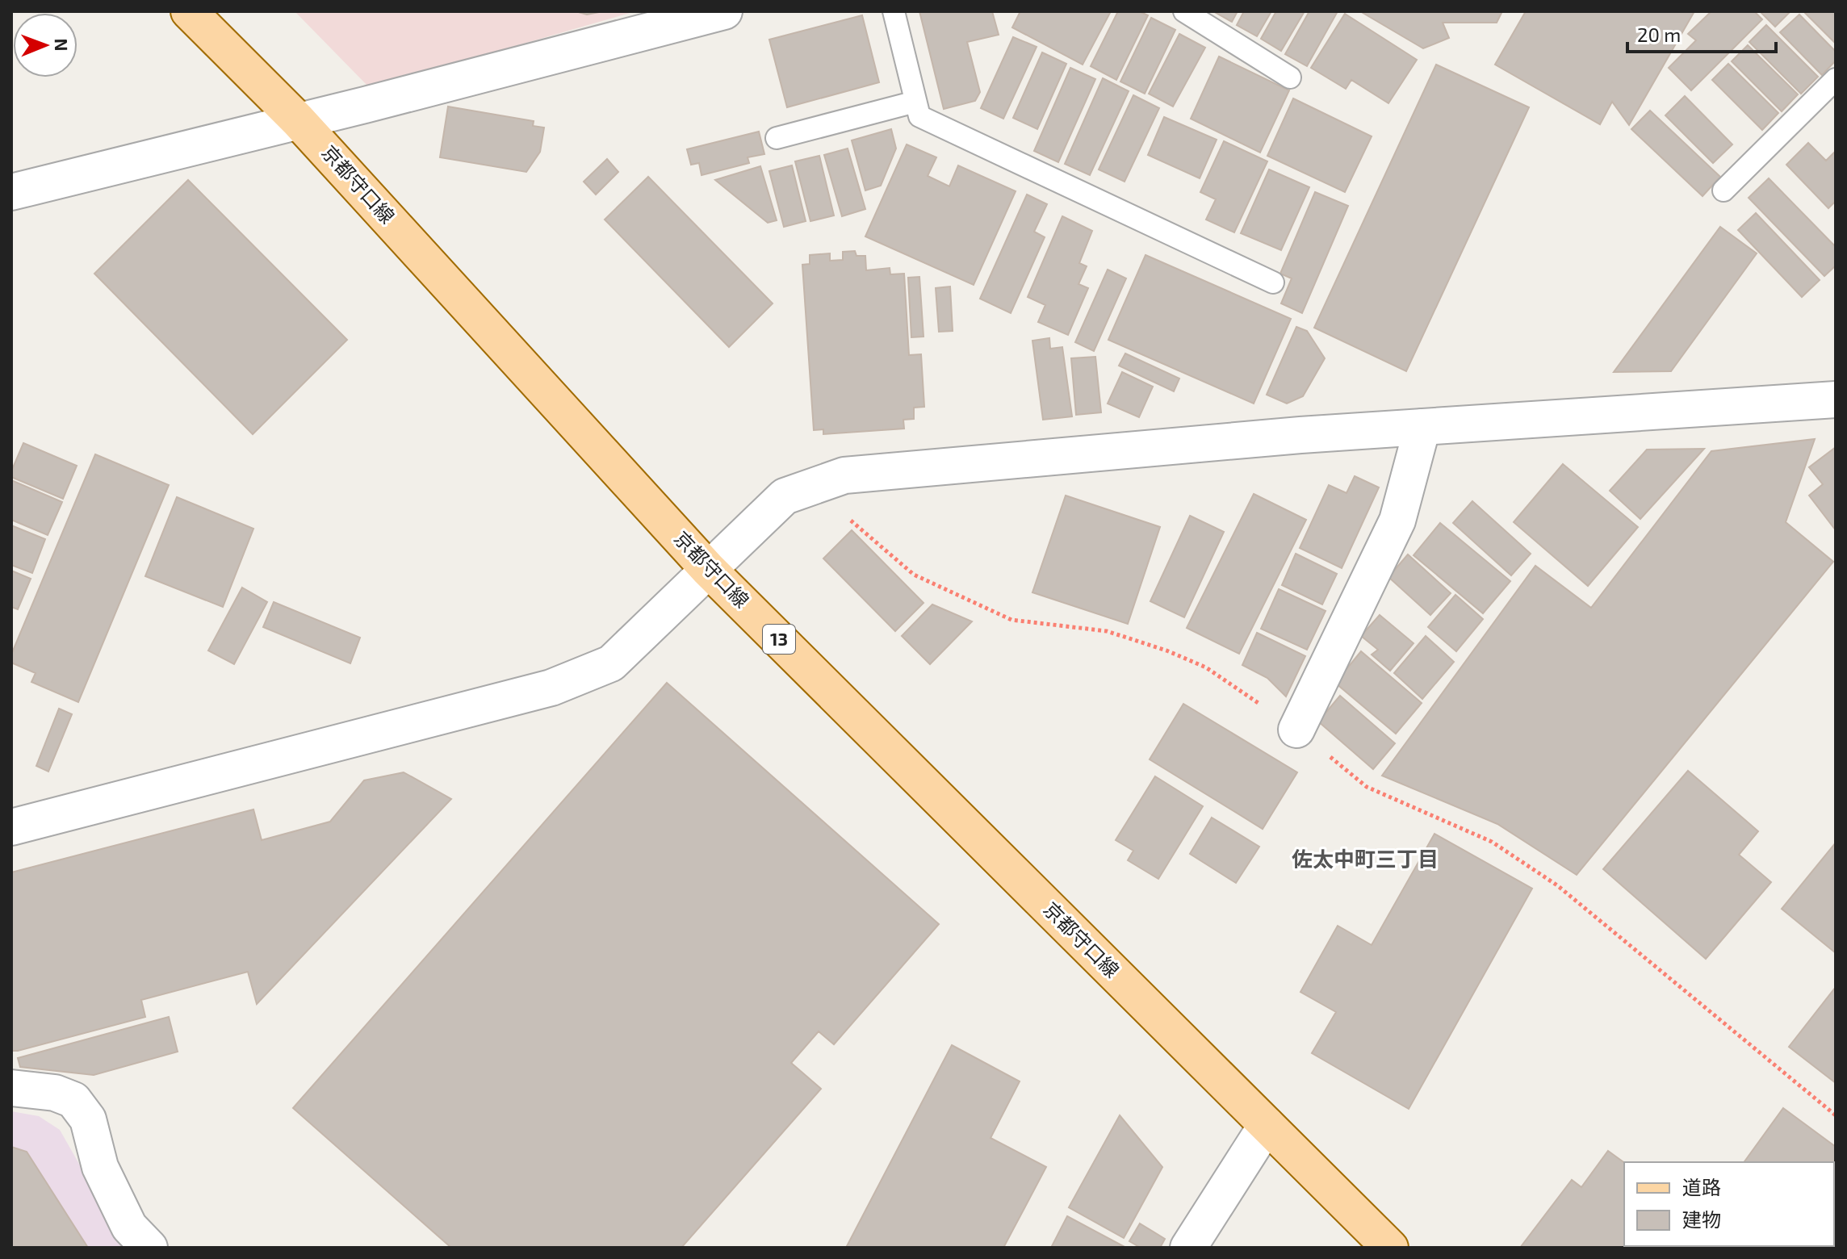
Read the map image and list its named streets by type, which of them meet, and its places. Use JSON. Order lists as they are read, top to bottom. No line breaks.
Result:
{"streets":{"main road":["京都守口線","13"]},"districts":["佐太中町三丁目"],"legend":["道路","建物"],"scale_bar":"20 m","north":"right"}
